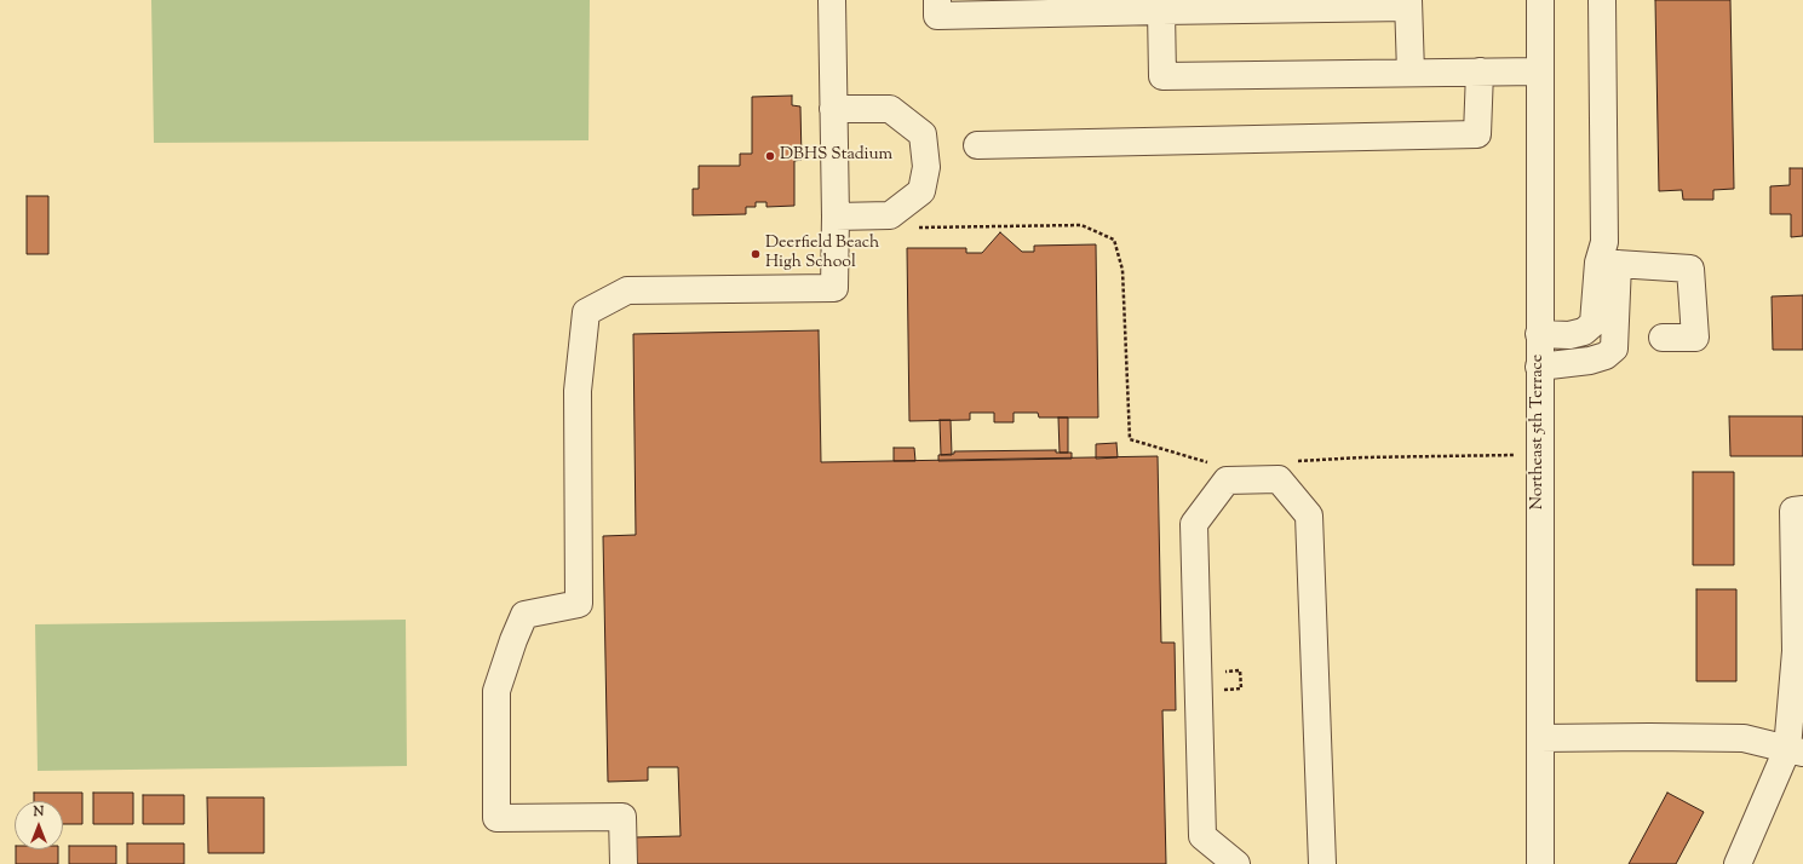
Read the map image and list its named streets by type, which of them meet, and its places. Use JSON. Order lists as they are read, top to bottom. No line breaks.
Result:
{"streets":{"street":["Northeast 5th Terrace"]},"places":["DBHS Stadium","Deerfield Beach High School"],"north":"top"}
